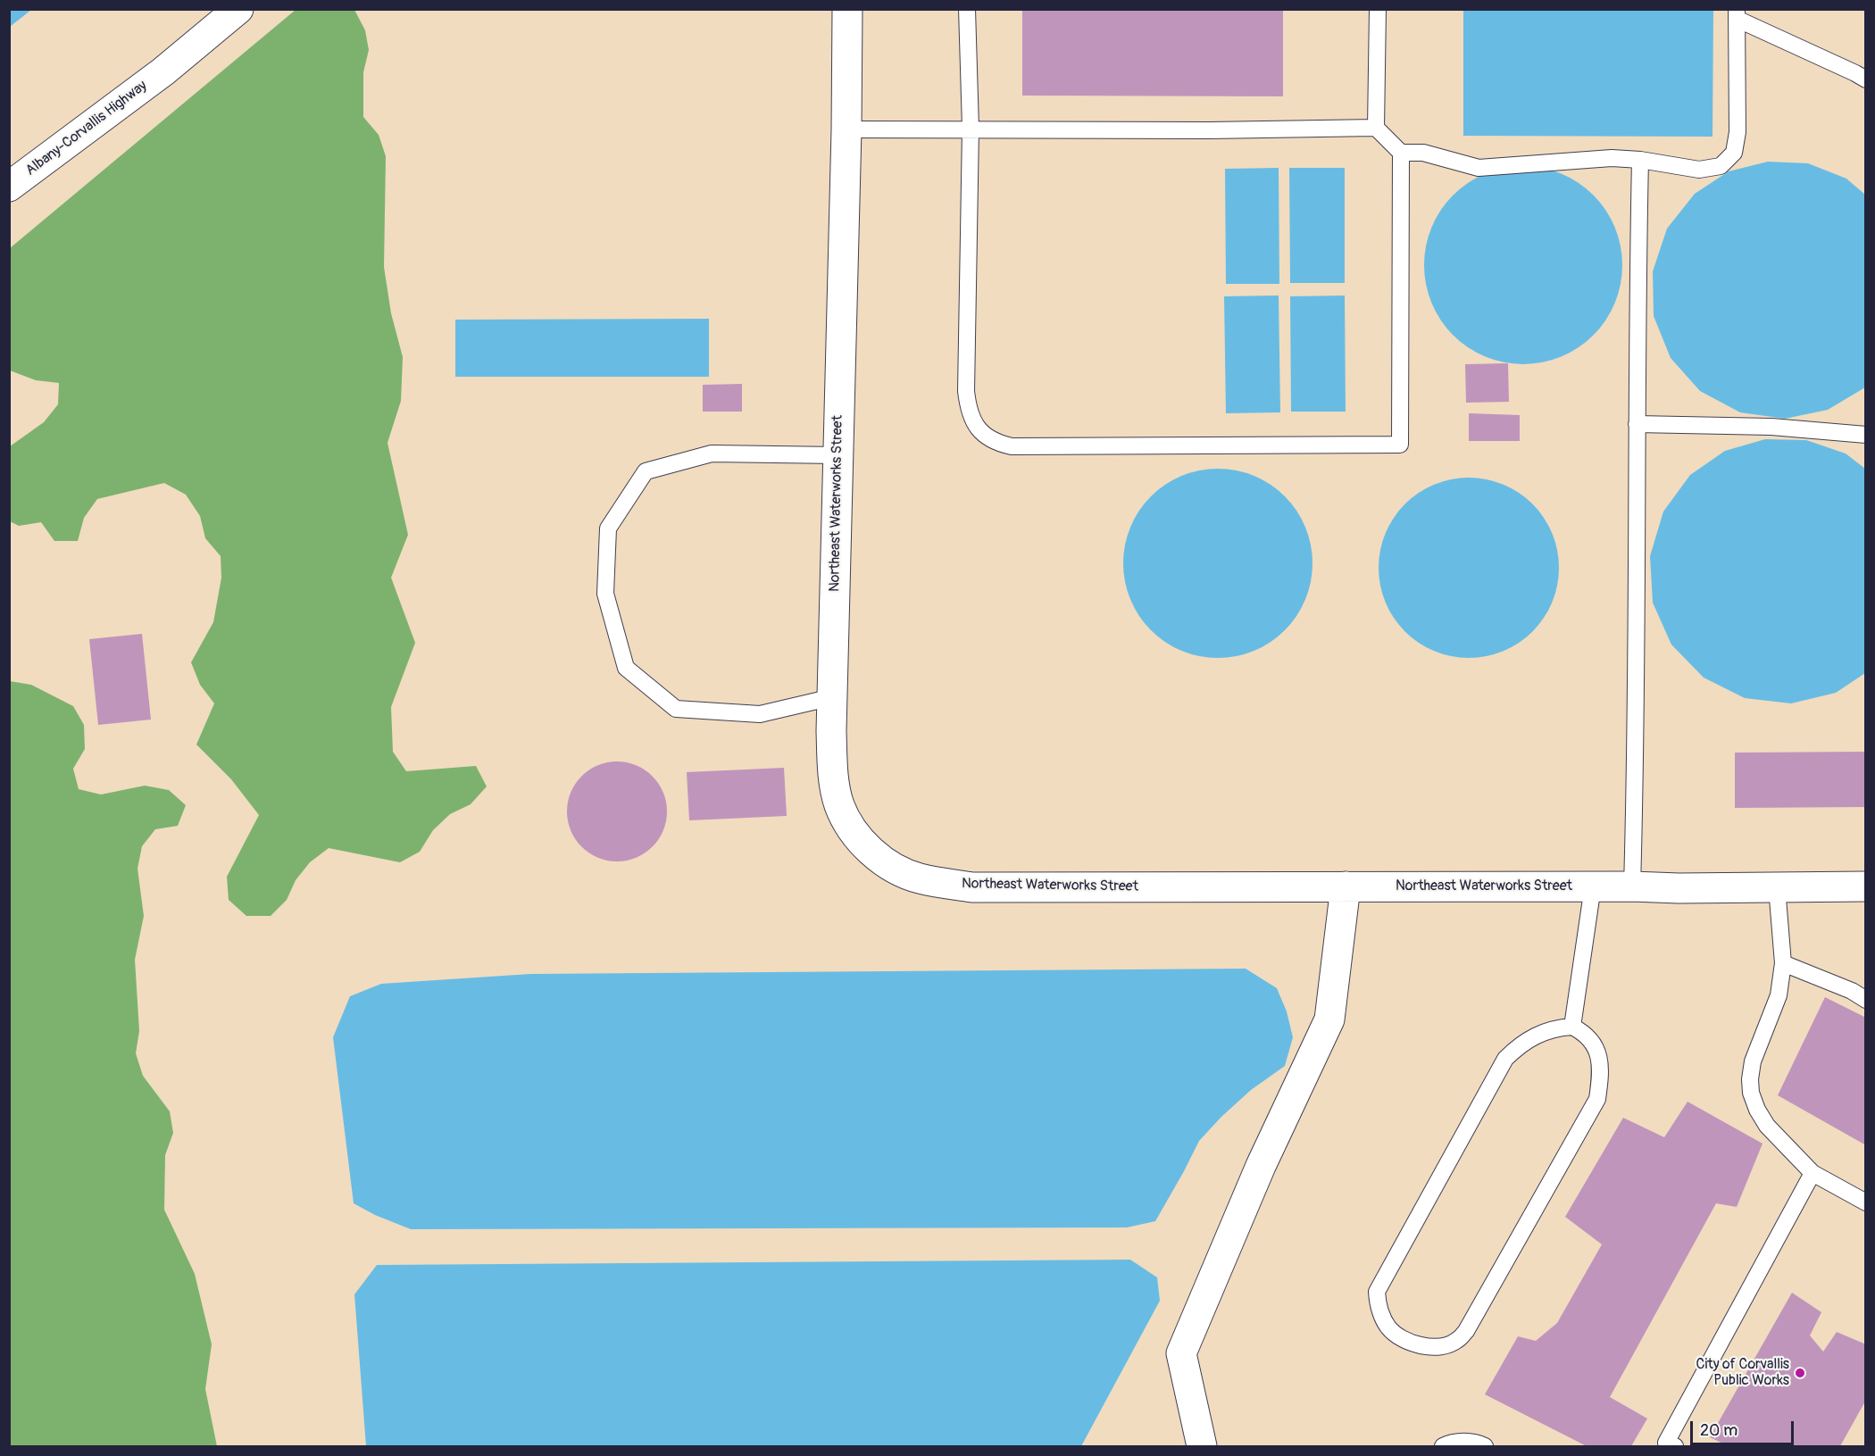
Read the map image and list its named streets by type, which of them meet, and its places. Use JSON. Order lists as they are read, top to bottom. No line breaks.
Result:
{"streets":{"main road":["Albany-Corvallis Highway","Northeast Waterworks Street"]},"places":["City of Corvallis Public Works"],"scale_bar":"20 m"}
